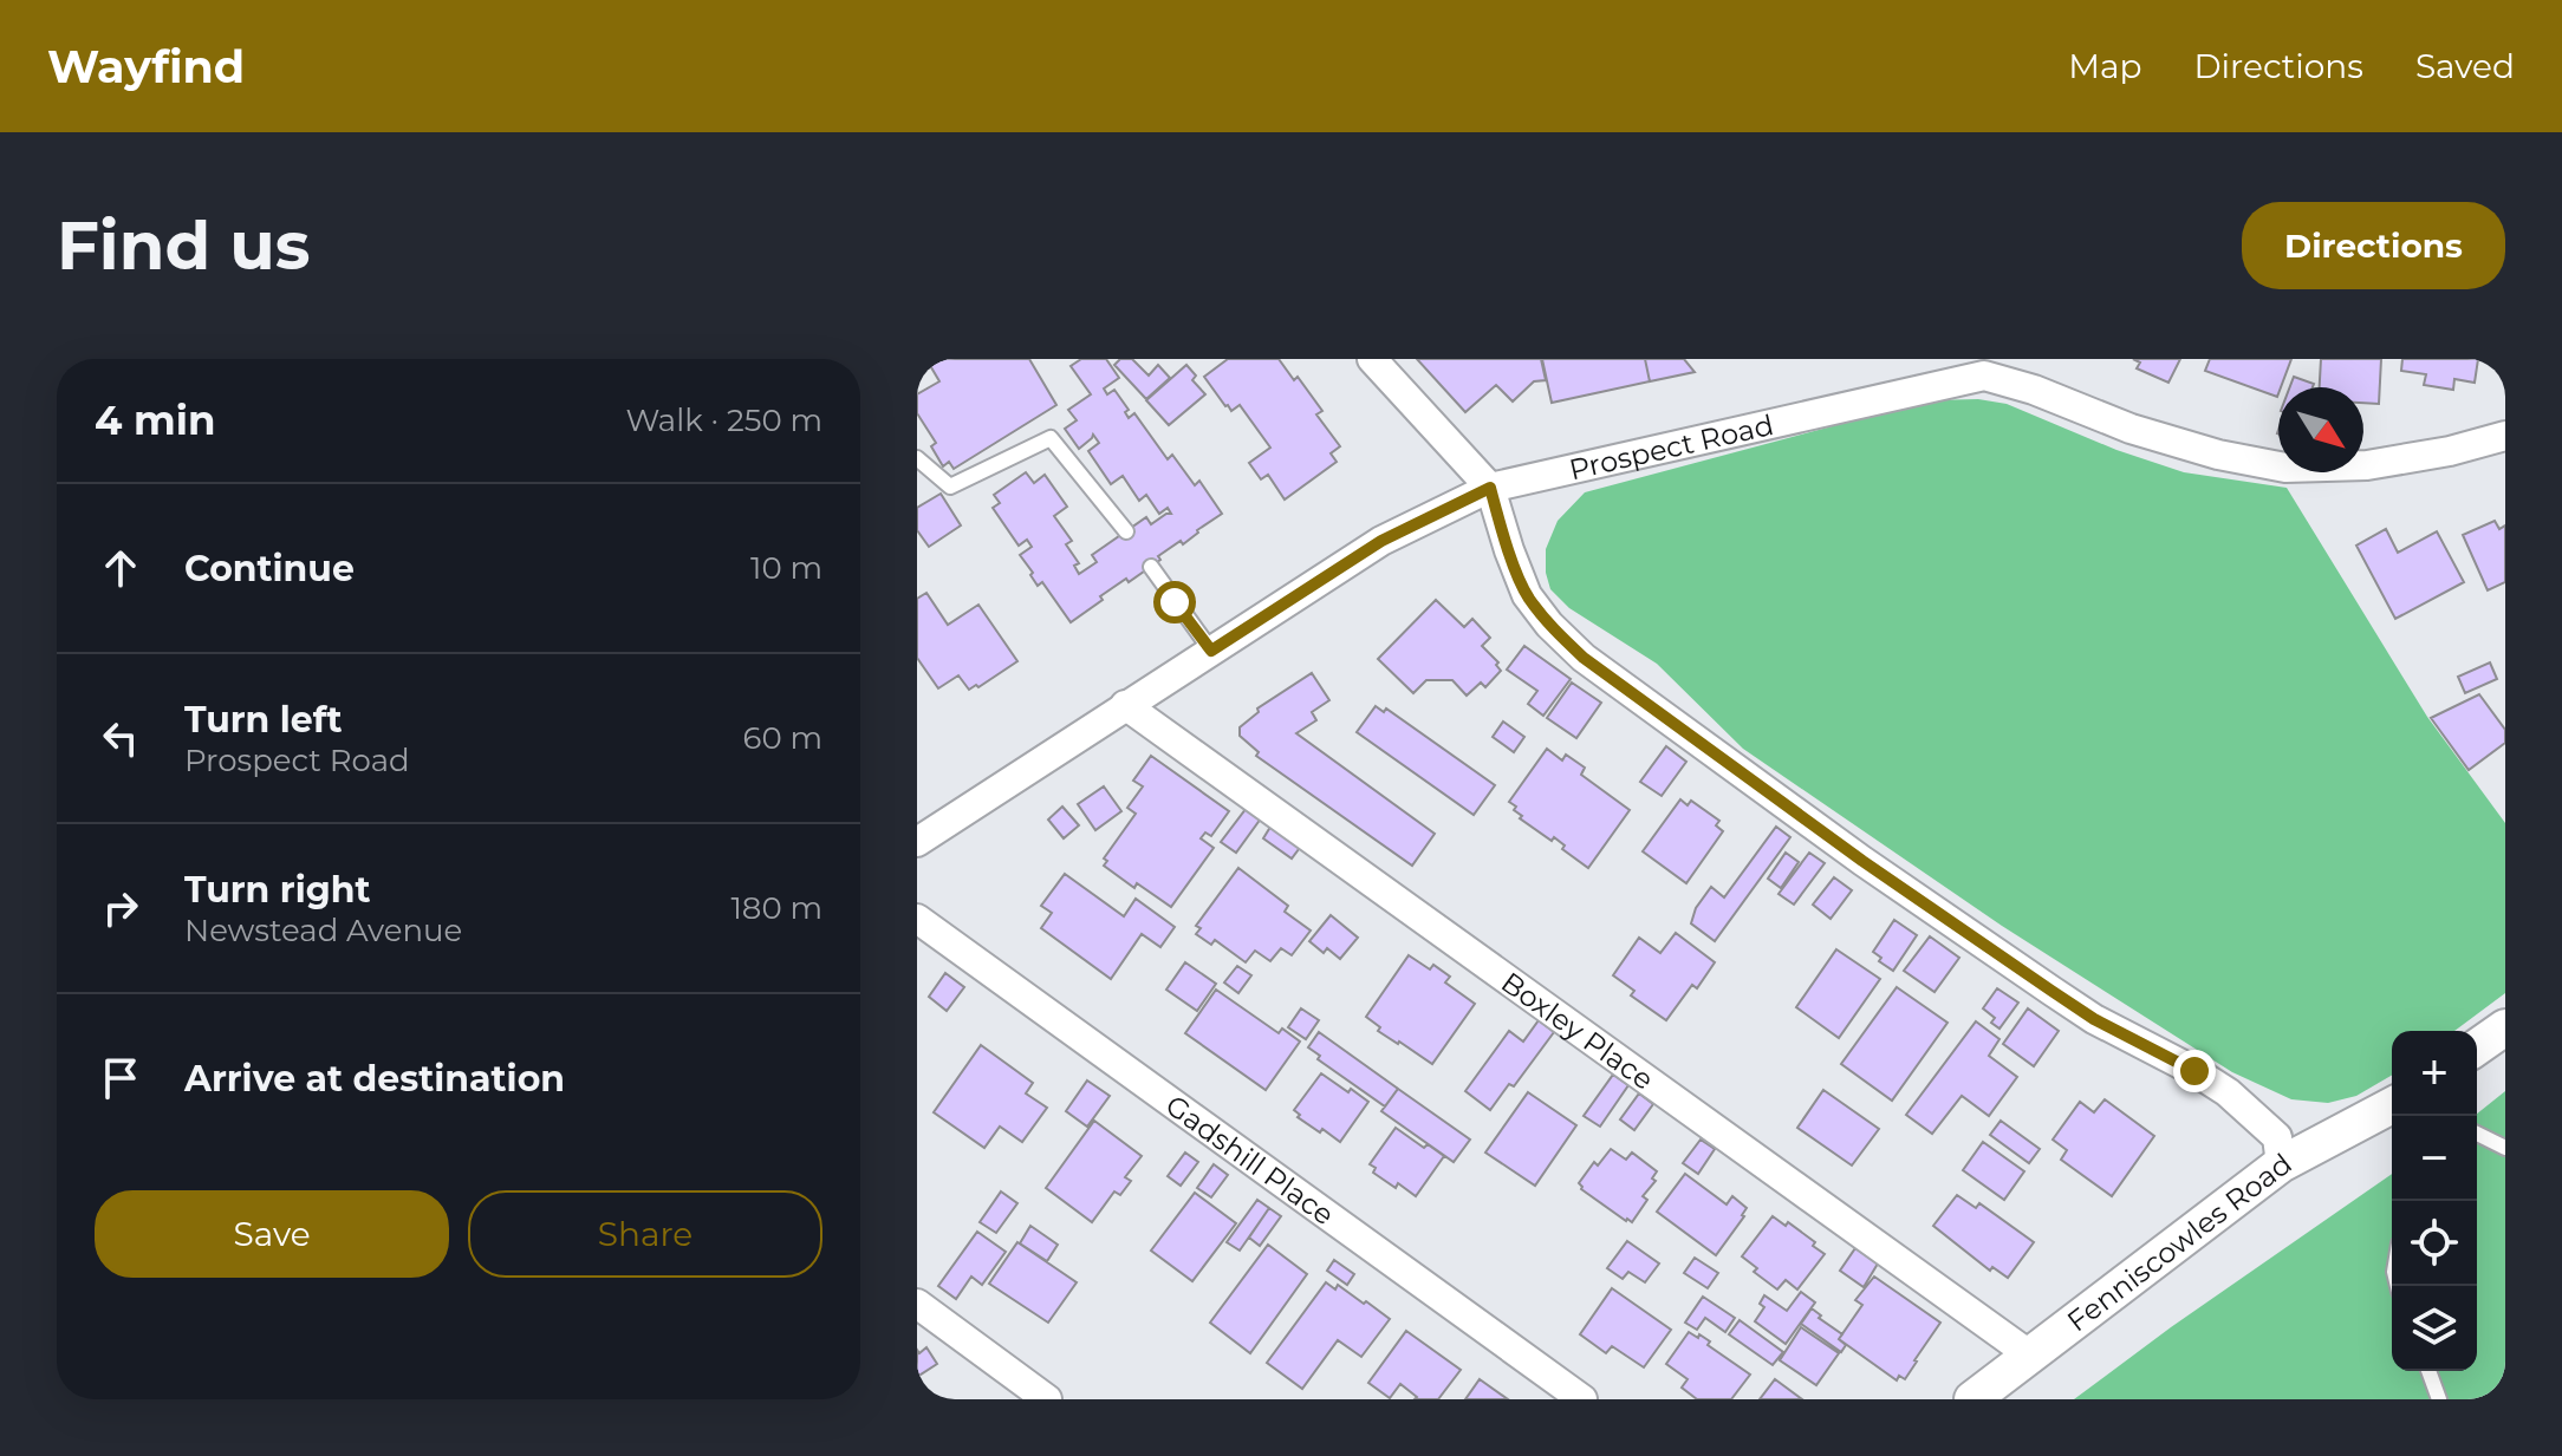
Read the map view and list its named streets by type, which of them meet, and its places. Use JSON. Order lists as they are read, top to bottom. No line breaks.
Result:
{"streets":{"street":["Prospect Road","Boxley Place","Gadshill Place","Fenniscowles Road"]},"crossings":[["Prospect Road","Boxley Place"],["Boxley Place","Fenniscowles Road"]],"north":"bottom right","page":{"header":"Wayfind","nav":["Map","Directions","Saved"],"buttons":["Directions",["Save","Share"]],"title":"Find us","heading":["4 min","Walk · 250 m"],"list":[["Continue","10 m"],["Turn left","Prospect Road","60 m"],["Turn right","Newstead Avenue","180 m"],"Arrive at destination"],"map_buttons":["+","−"]}}
